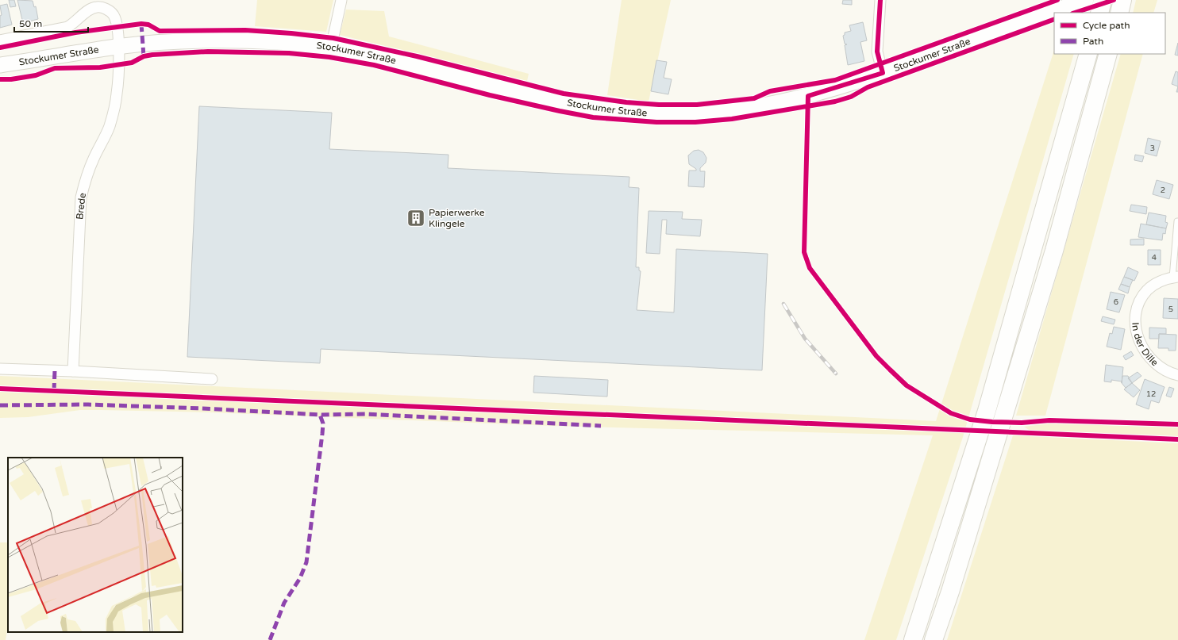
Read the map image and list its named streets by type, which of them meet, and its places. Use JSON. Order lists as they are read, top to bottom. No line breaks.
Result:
{"streets":{"main road":["Stockumer Straße"],"street":["Brede","In der Dille"]},"crossings":[["Stockumer Straße","Brede"]],"places":{"building":["Papierwerke Klingele"]},"house_numbers":["3","2","4","6","5","12"],"legend":["Cycle path","Path"],"scale_bar":"50 m"}
